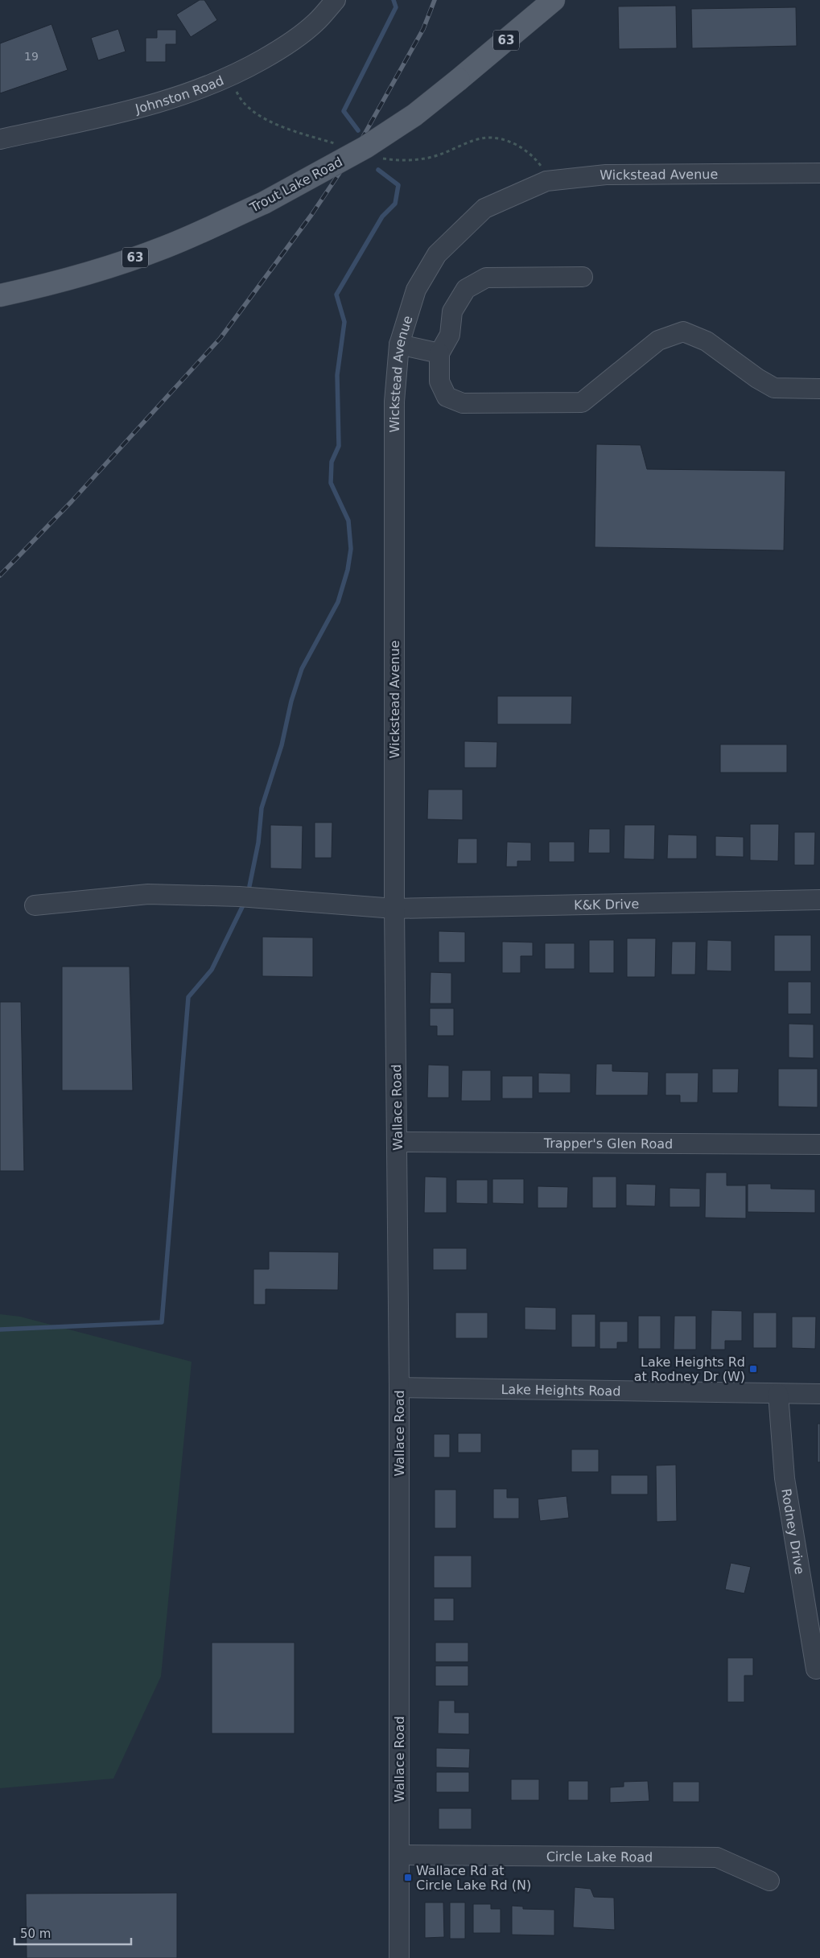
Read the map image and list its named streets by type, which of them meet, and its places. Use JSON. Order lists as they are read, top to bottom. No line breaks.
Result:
{"streets":{"main road":["63","Trout Lake Road"],"street":["Johnston Road","Wickstead Avenue","K&K Drive","Wallace Road","Trapper's Glen Road","Lake Heights Road","Rodney Drive","Circle Lake Road"]},"crossings":[["Wickstead Avenue","K&K Drive"],["Wickstead Avenue","Wallace Road"],["K&K Drive","Wallace Road"],["Wallace Road","Trapper's Glen Road"],["Wallace Road","Lake Heights Road"],["Wallace Road","Circle Lake Road"],["Lake Heights Road","Rodney Drive"]],"places":{"transit":["Lake Heights Rd at Rodney Dr (W)","Wallace Rd at Circle Lake Rd (N)"]},"house_numbers":["19"],"scale_bar":"50 m"}
